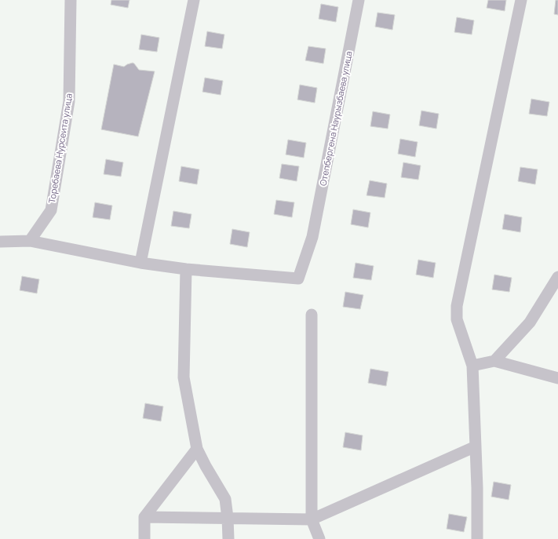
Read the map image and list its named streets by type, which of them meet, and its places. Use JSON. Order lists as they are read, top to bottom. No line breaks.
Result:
{"streets":{"street":["Отепбергена Наурызбаева улица","Торебаева Нурсеита улица"]}}
